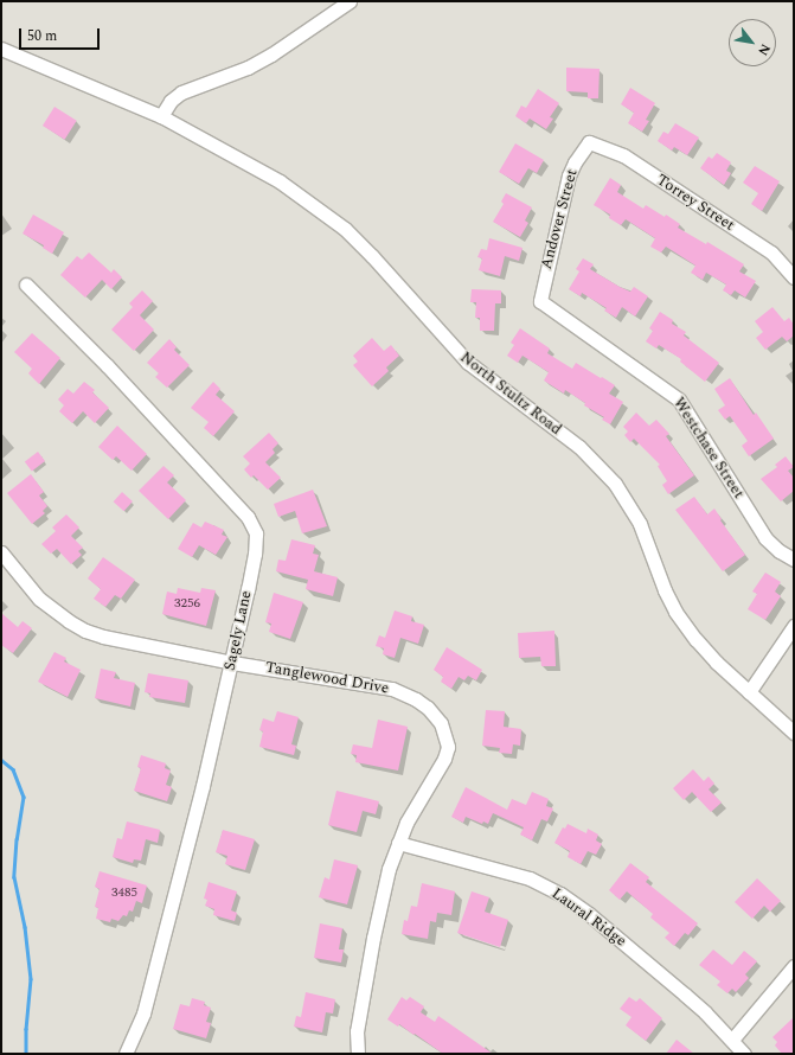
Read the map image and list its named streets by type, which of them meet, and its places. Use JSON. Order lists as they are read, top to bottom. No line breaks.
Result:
{"streets":{"street":["Torrey Street","Andover Street","North Stultz Road","Westchase Street","Sagely Lane","Tanglewood Drive","Laural Ridge"]},"crossings":[["Torrey Street","Andover Street"],["Andover Street","Westchase Street"],["Sagely Lane","Tanglewood Drive"],["Tanglewood Drive","Laural Ridge"]],"house_numbers":["3256","3485"],"scale_bar":"50 m","north":"bottom right"}
